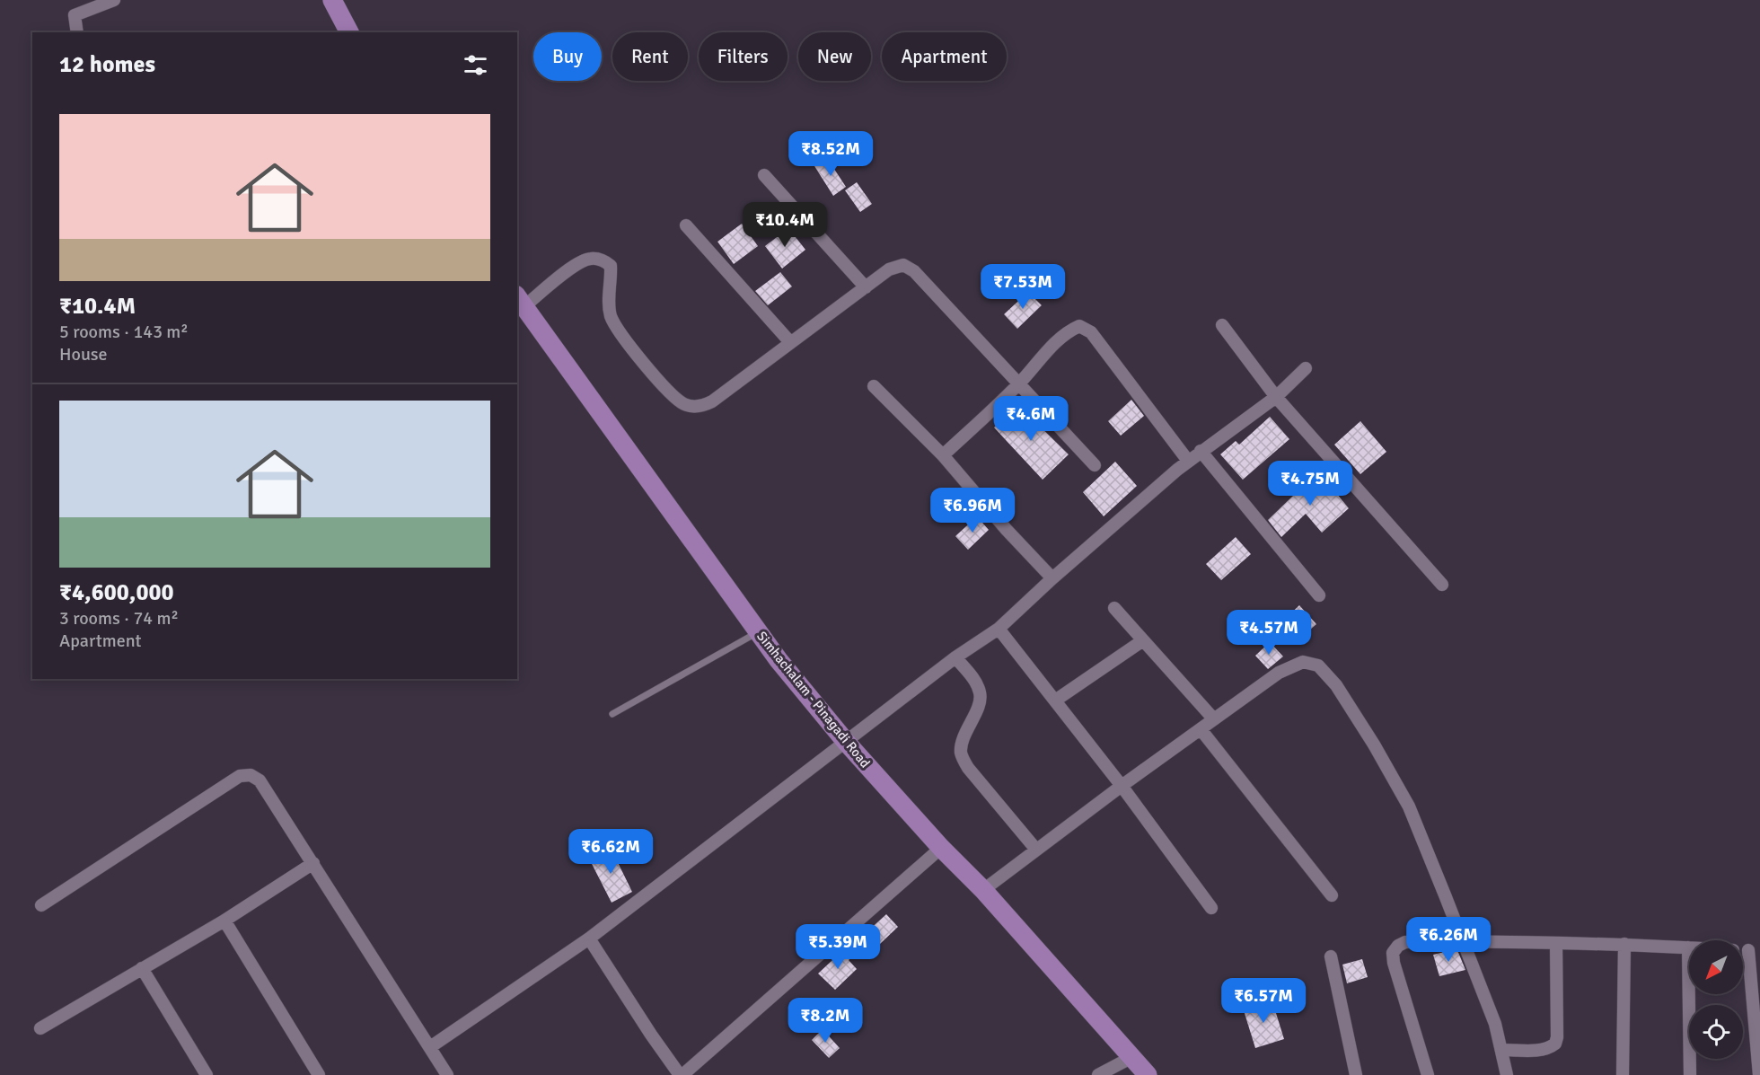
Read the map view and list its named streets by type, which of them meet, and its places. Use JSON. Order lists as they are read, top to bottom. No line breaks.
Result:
{"streets":{"main road":["Simhachalam - Pinagadi Road"]},"north":"bottom left","page":{"chip":["Buy","Rent","Filters","New","Apartment"],"heading":"12 homes","list":[{"name":"₹10.4M","note":"5 rooms · 143 m² · House"},{"name":"₹4,600,000","note":"3 rooms · 74 m² · Apartment"}],"price":["₹8.52M","₹10.4M","₹7.53M","₹4.6M","₹4.75M","₹6.96M","₹4.57M","₹6.62M","₹6.26M","₹5.39M","₹6.57M","₹8.2M"]}}
